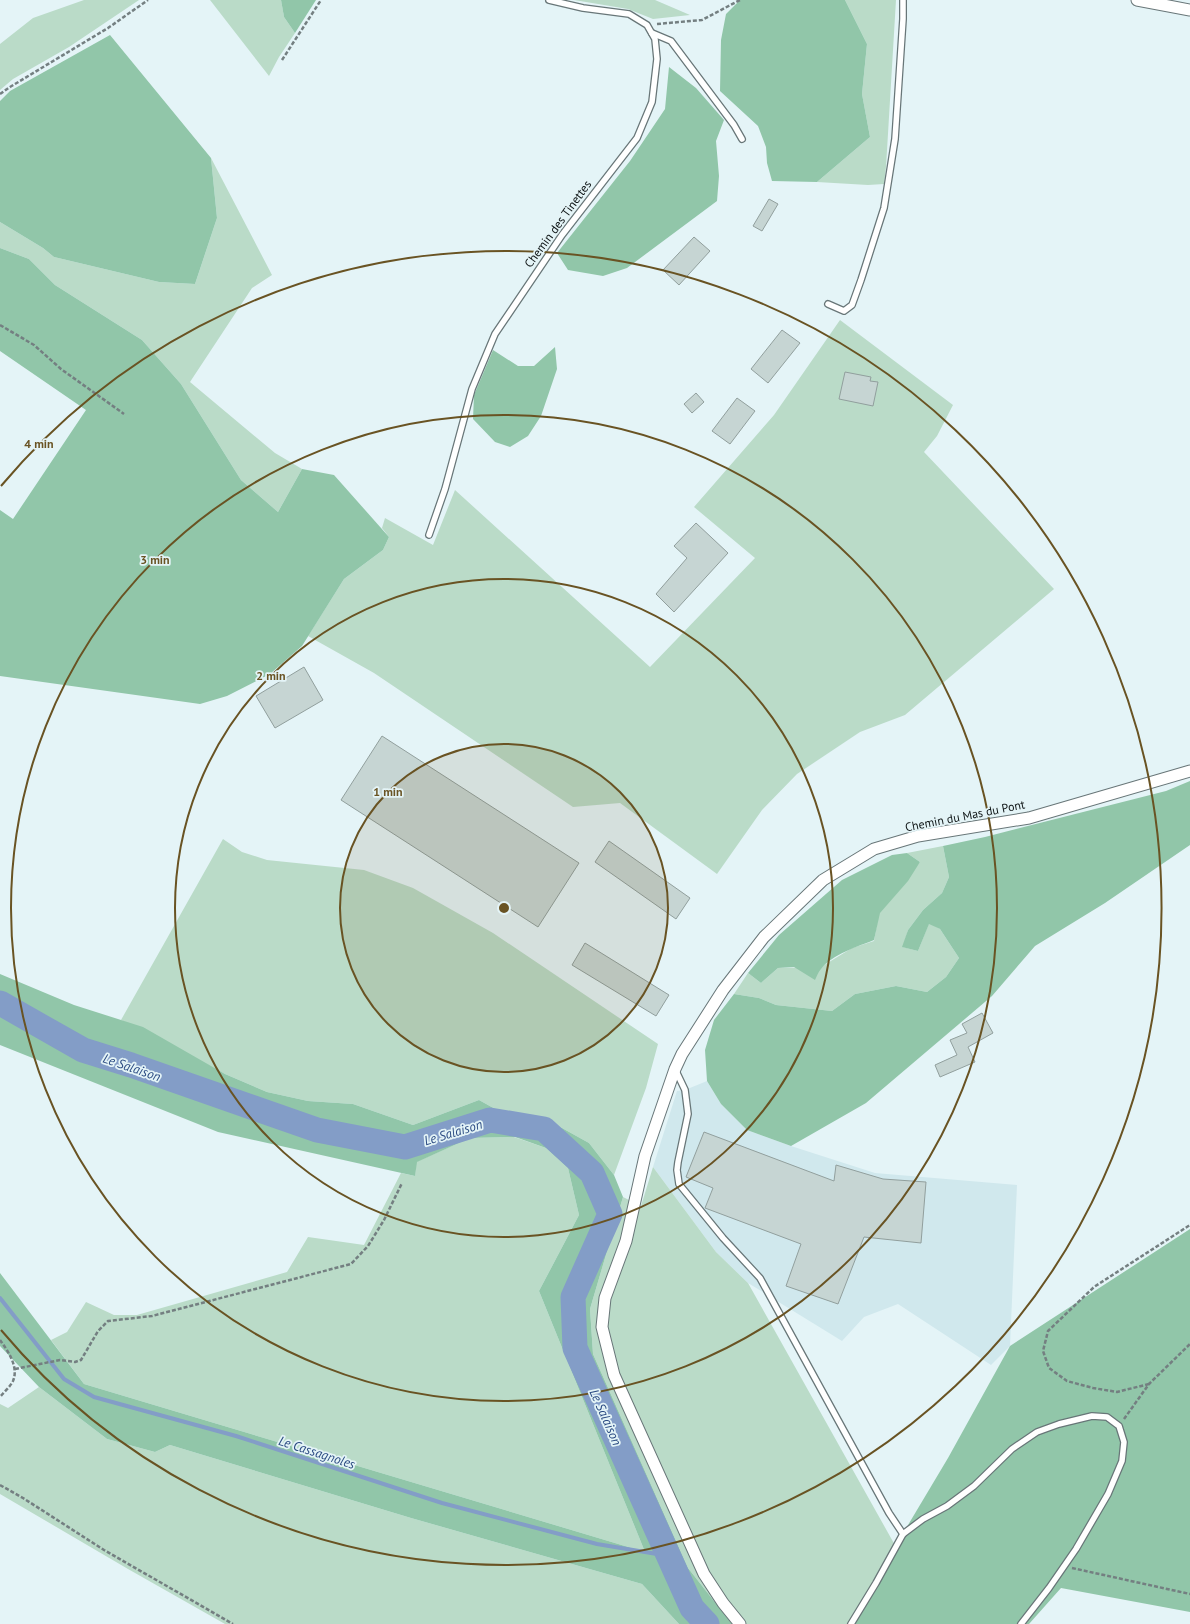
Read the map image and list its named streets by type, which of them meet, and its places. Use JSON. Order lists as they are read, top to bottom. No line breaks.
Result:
{"streets":{"street":["Chemin du Mas du Pont"],"lane":["Chemin des Tinettes"]},"water":["Le Salaison","Le Cassagnoles"],"rings":["4 min","3 min","2 min","1 min"]}
